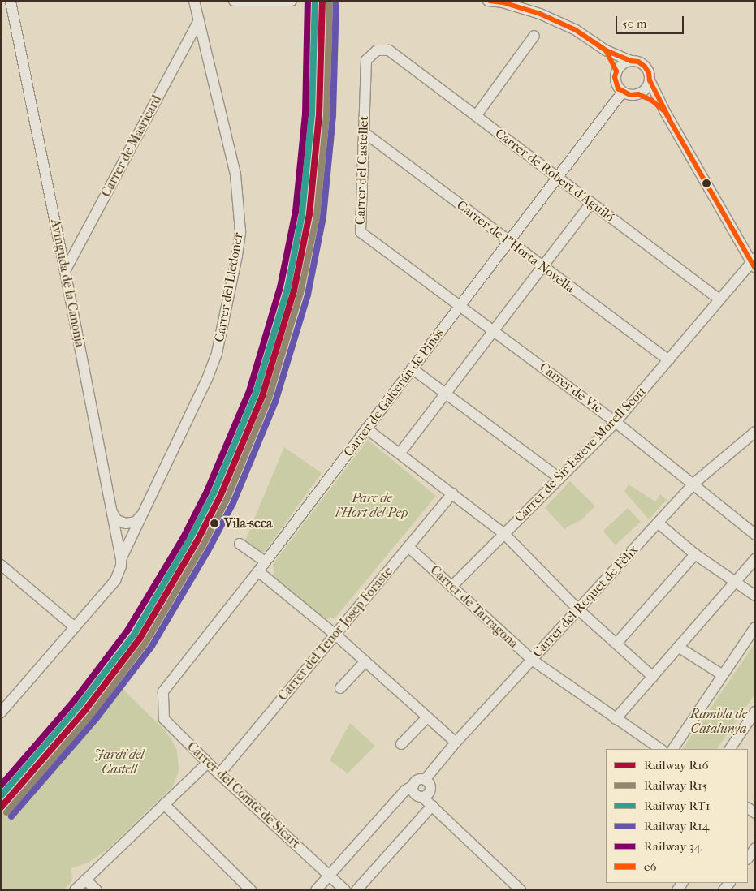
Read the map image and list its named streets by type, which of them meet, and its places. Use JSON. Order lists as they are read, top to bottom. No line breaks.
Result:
{"streets":{"street":["Carrer de Masricard","Carrer del Castellet","Carrer de Robert d'Aguiló","Carrer de l''Horta Novella","Avinguda de la Canonja","Carrer del Lledoner","Carrer de Vic","Carrer de Galcerán de Pinós","Carrer de Sir Esteve Morell Scott","Carrer del Requet de Fèlix","Carrer de Tarragona","Carrer del Tenor Josep Foraste","Carrer del Comte de Sicart"]},"crossings":[["Carrer de Masricard","Avinguda de la Canonja"],["Carrer de Masricard","Carrer del Lledoner"],["Carrer del Castellet","Carrer de Robert d'Aguiló"],["Carrer del Castellet","Carrer de l''Horta Novella"],["Carrer del Castellet","Carrer de Vic"],["Carrer del Castellet","Carrer de Galcerán de Pinós"],["Carrer de Robert d'Aguiló","Carrer de Galcerán de Pinós"],["Carrer de Robert d'Aguiló","Carrer de Sir Esteve Morell Scott"],["Carrer de l''Horta Novella","Carrer de Galcerán de Pinós"],["Carrer de l''Horta Novella","Carrer de Sir Esteve Morell Scott"],["Avinguda de la Canonja","Carrer del Lledoner"],["Carrer de Vic","Carrer de Galcerán de Pinós"],["Carrer de Vic","Carrer de Sir Esteve Morell Scott"],["Carrer de Vic","Carrer del Requet de Fèlix"],["Carrer de Galcerán de Pinós","Carrer del Comte de Sicart"],["Carrer de Sir Esteve Morell Scott","Carrer de Tarragona"],["Carrer del Requet de Fèlix","Carrer de Tarragona"],["Carrer de Tarragona","Carrer del Tenor Josep Foraste"],["Carrer del Tenor Josep Foraste","Carrer del Comte de Sicart"]],"parks":["Parc de l'Hort del Pep","Rambla de Catalunya","Jardí del Castell"],"places":["Vila-seca"],"lines":["rail line R16","rail line R15","rail line RT1","rail line R14","rail line 34","transit line e6"],"legend":["Railway R16","Railway R15","Railway RT1","Railway R14","Railway 34","e6"],"scale_bar":"50 m"}
